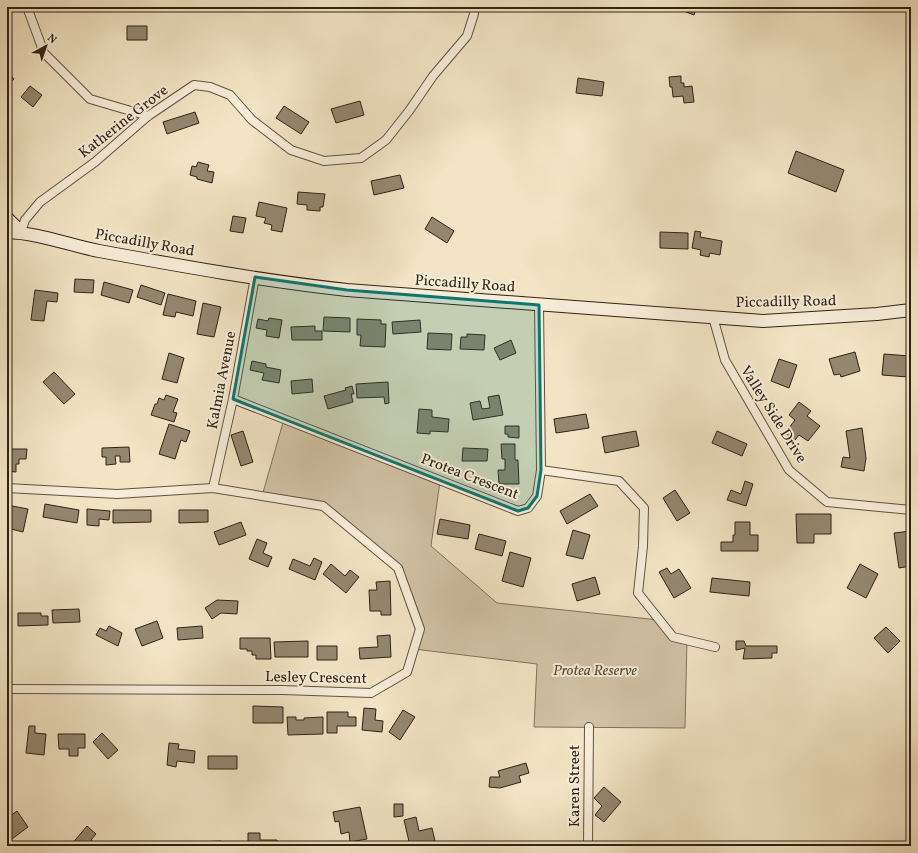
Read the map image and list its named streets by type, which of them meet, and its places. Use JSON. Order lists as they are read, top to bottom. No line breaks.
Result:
{"streets":{"main road":["Piccadilly Road"],"street":["Katherine Grove","Kalmia Avenue","Valley Side Drive","Protea Crescent","Lesley Crescent","Karen Street"]},"crossings":[["Katherine Grove","Piccadilly Road"],["Piccadilly Road","Kalmia Avenue"],["Piccadilly Road","Valley Side Drive"],["Piccadilly Road","Protea Crescent"],["Kalmia Avenue","Protea Crescent"],["Kalmia Avenue","Lesley Crescent"]],"parks":["Protea Reserve"],"north":"top right"}
